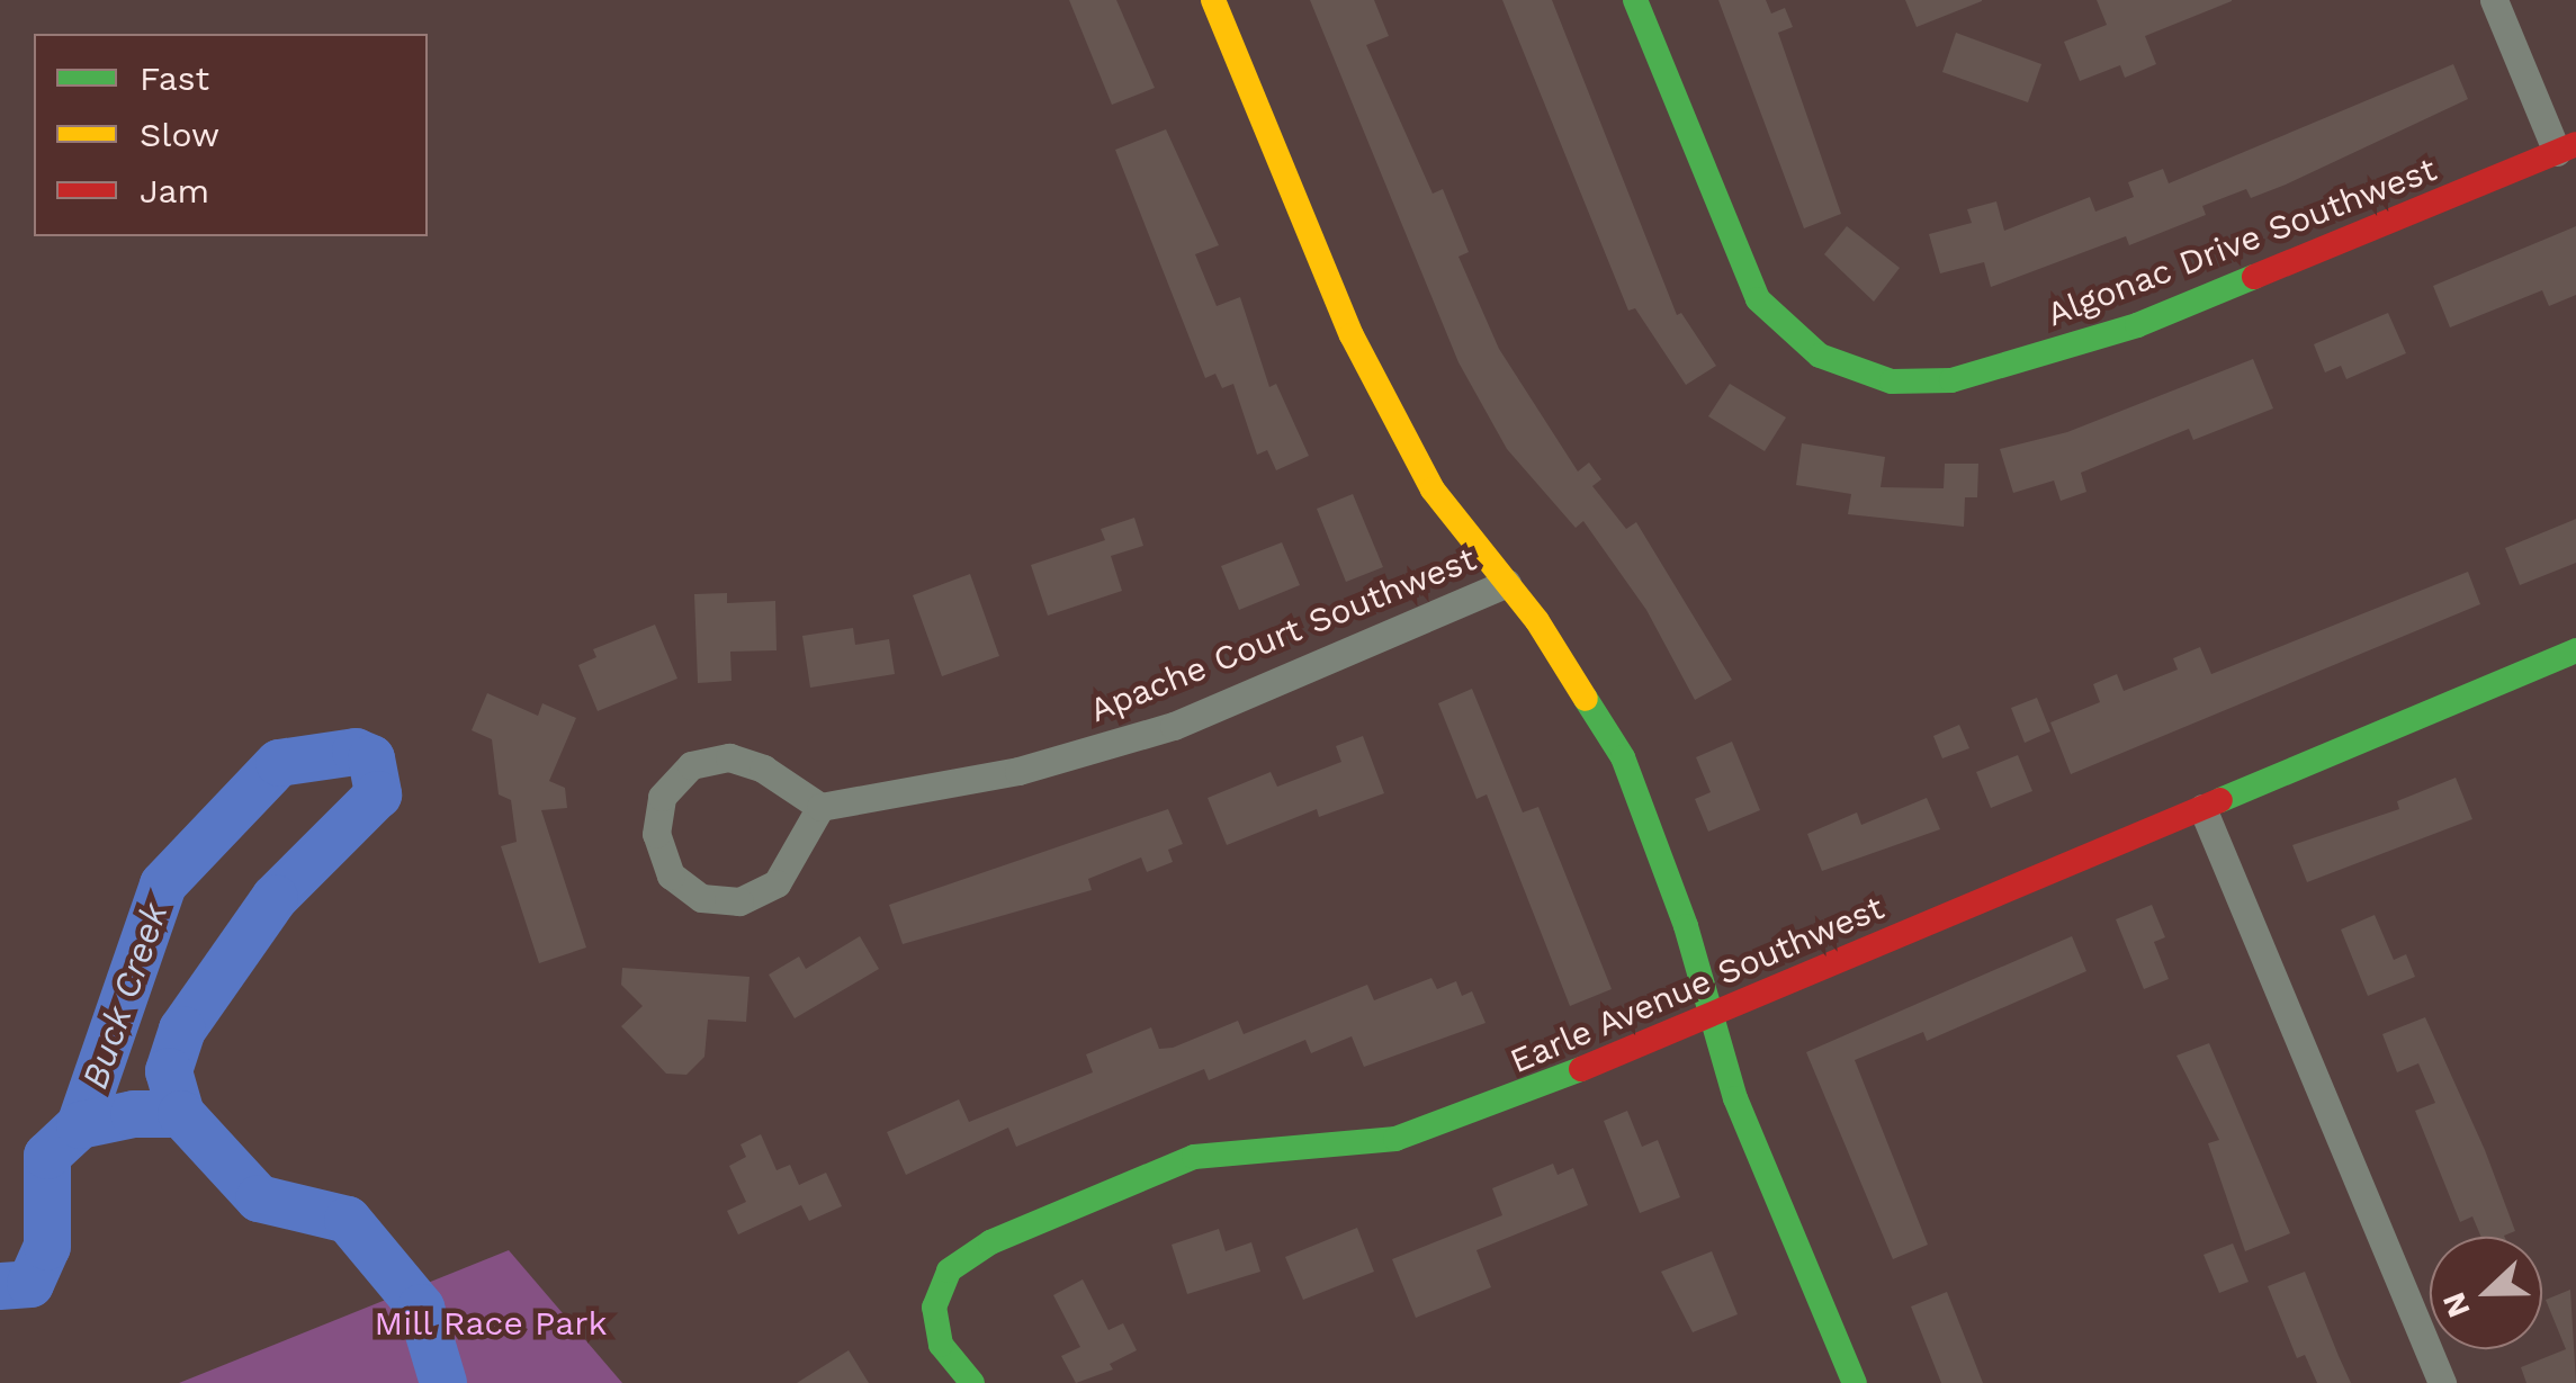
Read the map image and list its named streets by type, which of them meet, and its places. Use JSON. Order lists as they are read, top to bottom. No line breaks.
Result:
{"streets":{"street":["Algonac Drive Southwest","Apache Court Southwest","Earle Avenue Southwest"]},"water":["Buck Creek"],"parks":["Mill Race Park"],"legend":["Fast","Slow","Jam"],"north":"left"}
